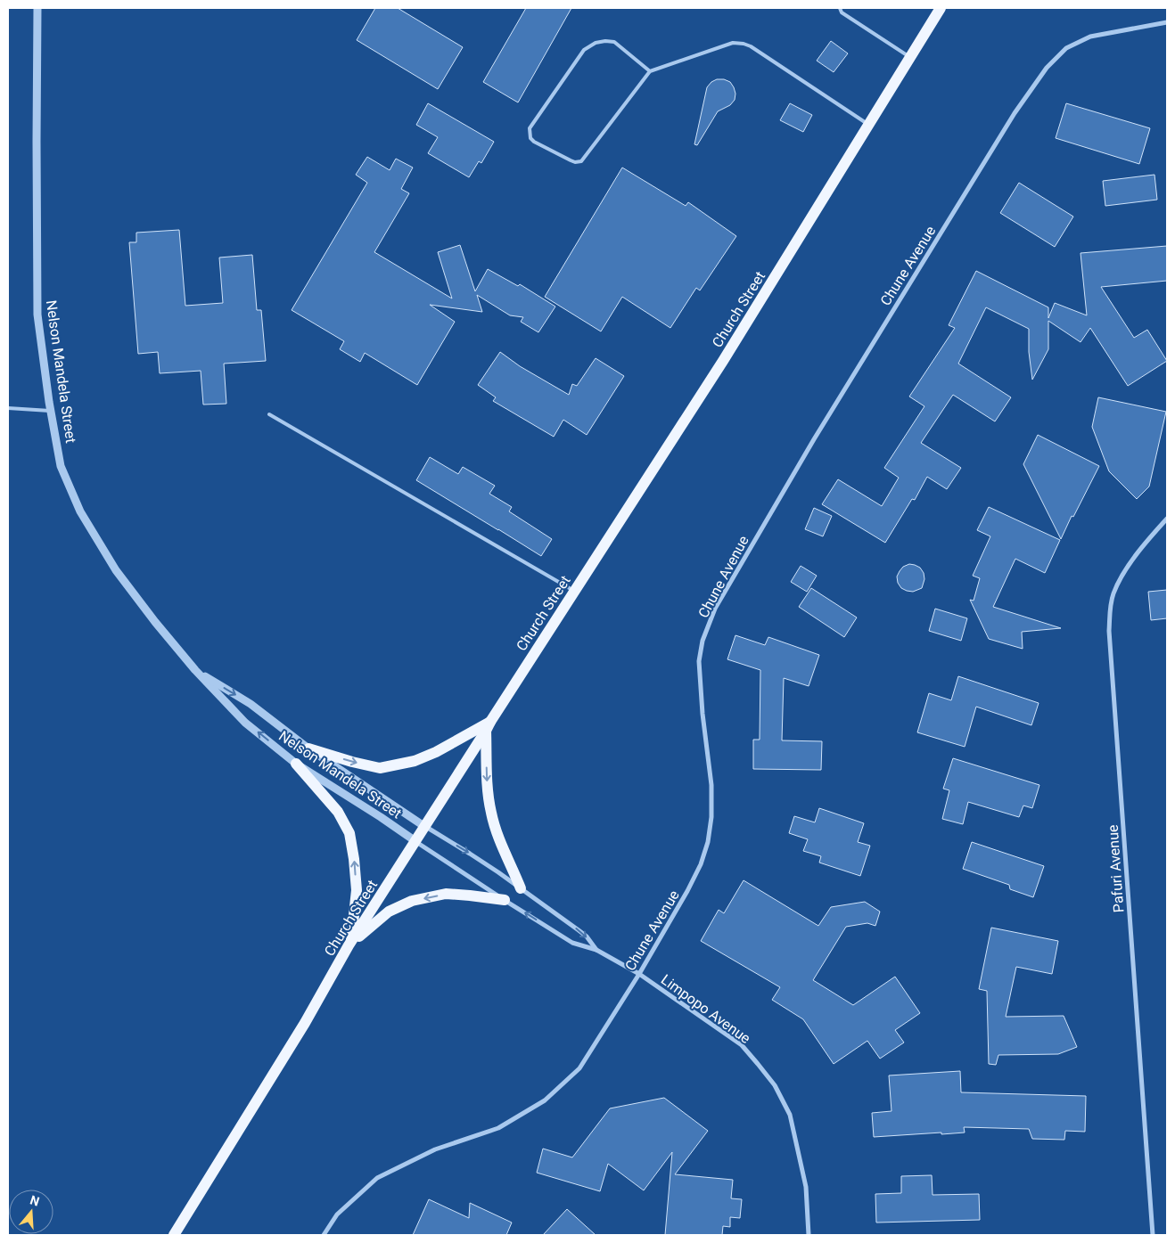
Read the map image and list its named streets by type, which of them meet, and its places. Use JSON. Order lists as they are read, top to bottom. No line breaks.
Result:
{"streets":{"main road":["Church Street"],"street":["Chune Avenue","Nelson Mandela Street","Pafuri Avenue","Limpopo Avenue"]},"crossings":[["Chune Avenue","Limpopo Avenue"],["Church Street","Nelson Mandela Street"],["Church Street","Limpopo Avenue"],["Nelson Mandela Street","Limpopo Avenue"]],"north":"top"}
